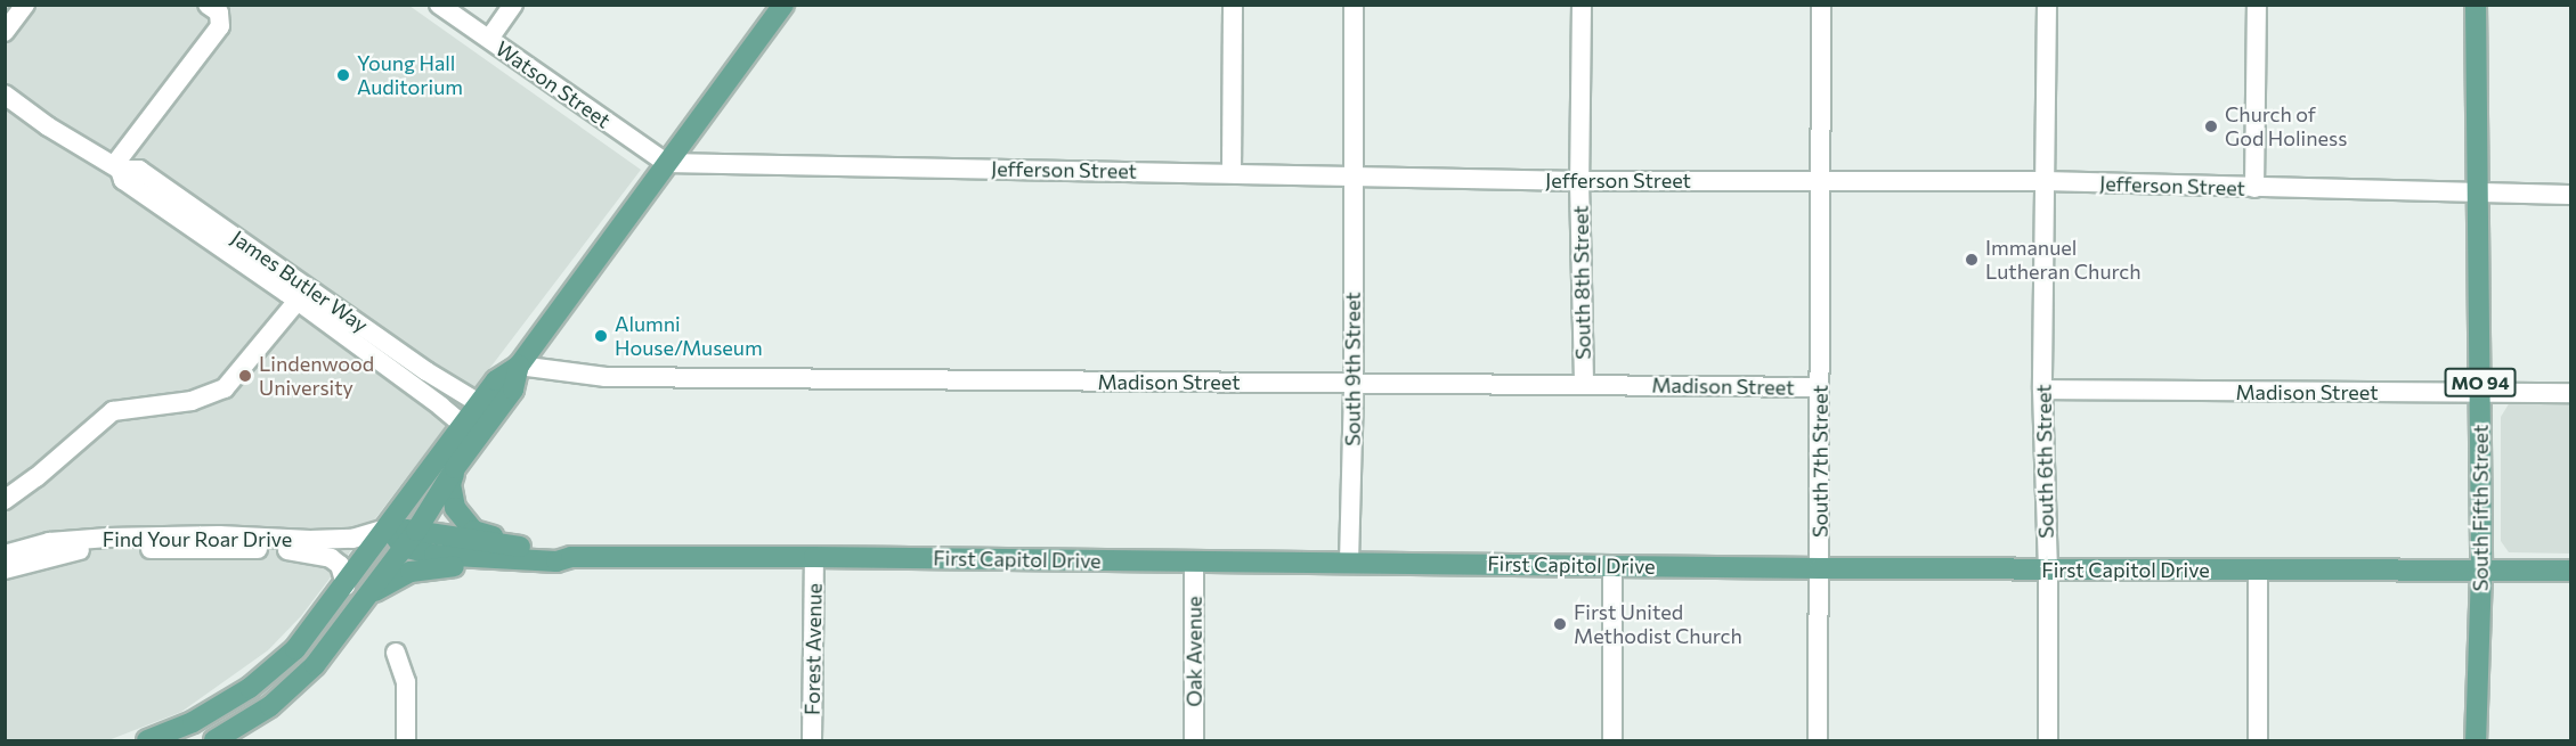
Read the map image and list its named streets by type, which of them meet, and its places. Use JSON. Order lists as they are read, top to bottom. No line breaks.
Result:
{"streets":{"main road":["MO 94","South Fifth Street","First Capitol Drive"],"street":["Watson Street","Jefferson Street","James Butler Way","South 8th Street","South 9th Street","Madison Street","South 7th Street","South 6th Street","Find Your Roar Drive","Forest Avenue","Oak Avenue"]},"crossings":[["Watson Street","Jefferson Street"],["Jefferson Street","South 8th Street"],["Jefferson Street","South 9th Street"],["Jefferson Street","MO 94"],["Jefferson Street","South 7th Street"],["Jefferson Street","South 6th Street"],["Jefferson Street","South Fifth Street"],["South 8th Street","Madison Street"],["South 9th Street","Madison Street"],["South 9th Street","First Capitol Drive"],["Madison Street","South 7th Street"],["Madison Street","South 6th Street"],["Madison Street","South Fifth Street"],["MO 94","South Fifth Street"],["South 7th Street","First Capitol Drive"],["South 6th Street","First Capitol Drive"],["South Fifth Street","First Capitol Drive"],["First Capitol Drive","Forest Avenue"],["First Capitol Drive","Oak Avenue"]],"places":["Young Hall Auditorium","Church of God Holiness","Immanuel Lutheran Church","Alumni House/Museum","Lindenwood University","First United Methodist Church"]}
